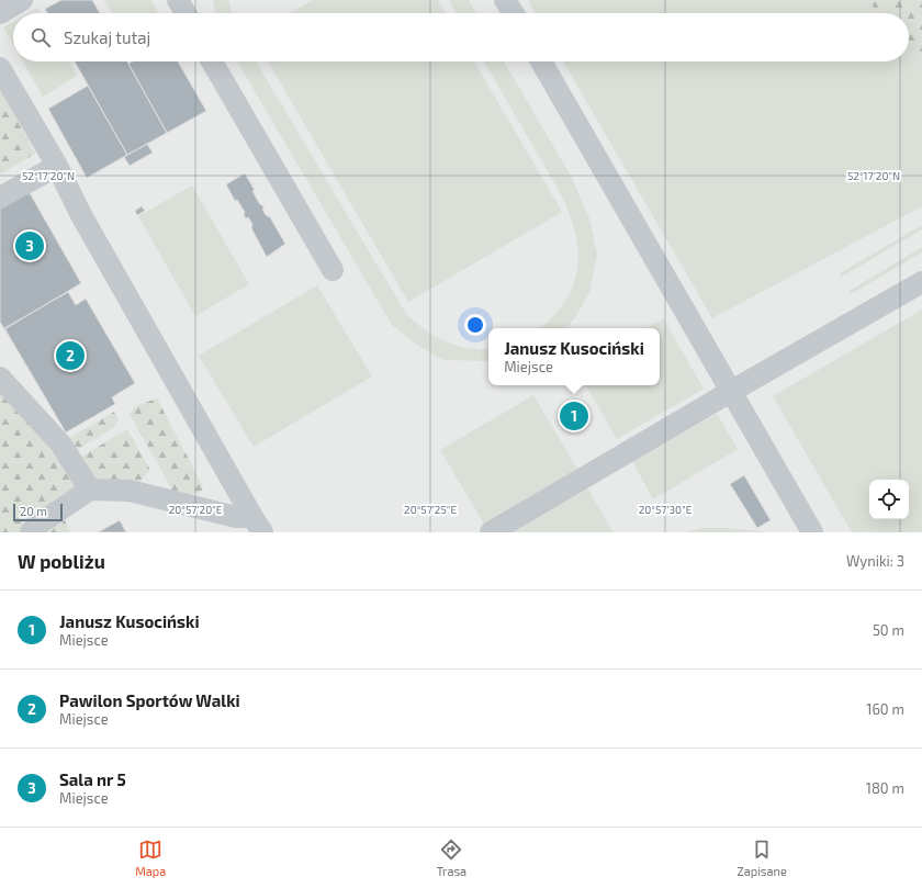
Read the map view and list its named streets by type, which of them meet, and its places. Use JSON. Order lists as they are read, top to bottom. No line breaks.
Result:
{"scale_bar":"20 m","page":{"search":"Szukaj tutaj","pins":["3","2","1"],"popup":["Janusz Kusociński","Miejsce"],"scale":"20 m","heading":["W pobliżu","Wyniki: 3"],"list":[{"mark":"1","name":"Janusz Kusociński","note":"Miejsce","value":"50 m"},{"mark":"2","name":"Pawilon Sportów Walki","note":"Miejsce","value":"160 m"},{"mark":"3","name":"Sala nr 5","note":"Miejsce","value":"180 m"}],"nav":["Mapa","Trasa","Zapisane"]},"coordinates":["52°17'20\"N","20°57'20\"E","20°57'25\"E","20°57'30\"E"]}
